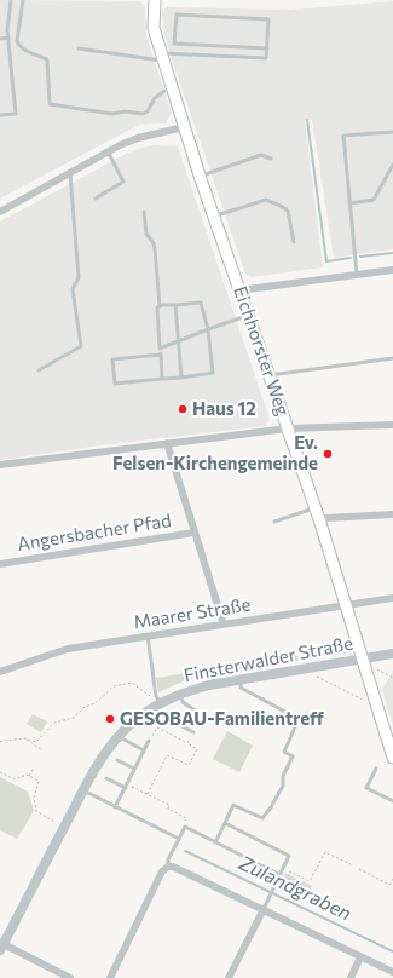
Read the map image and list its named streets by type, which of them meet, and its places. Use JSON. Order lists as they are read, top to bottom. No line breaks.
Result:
{"streets":{"main road":["Eichhorster Weg"],"street":["Angersbacher Pfad","Maarer Straße","Finsterwalder Straße"]},"crossings":[["Eichhorster Weg","Maarer Straße"],["Eichhorster Weg","Finsterwalder Straße"]],"water":["Zulandgraben"],"places":["Haus 12","Ev. Felsen-Kirchengemeinde","GESOBAU-Familientreff"]}
